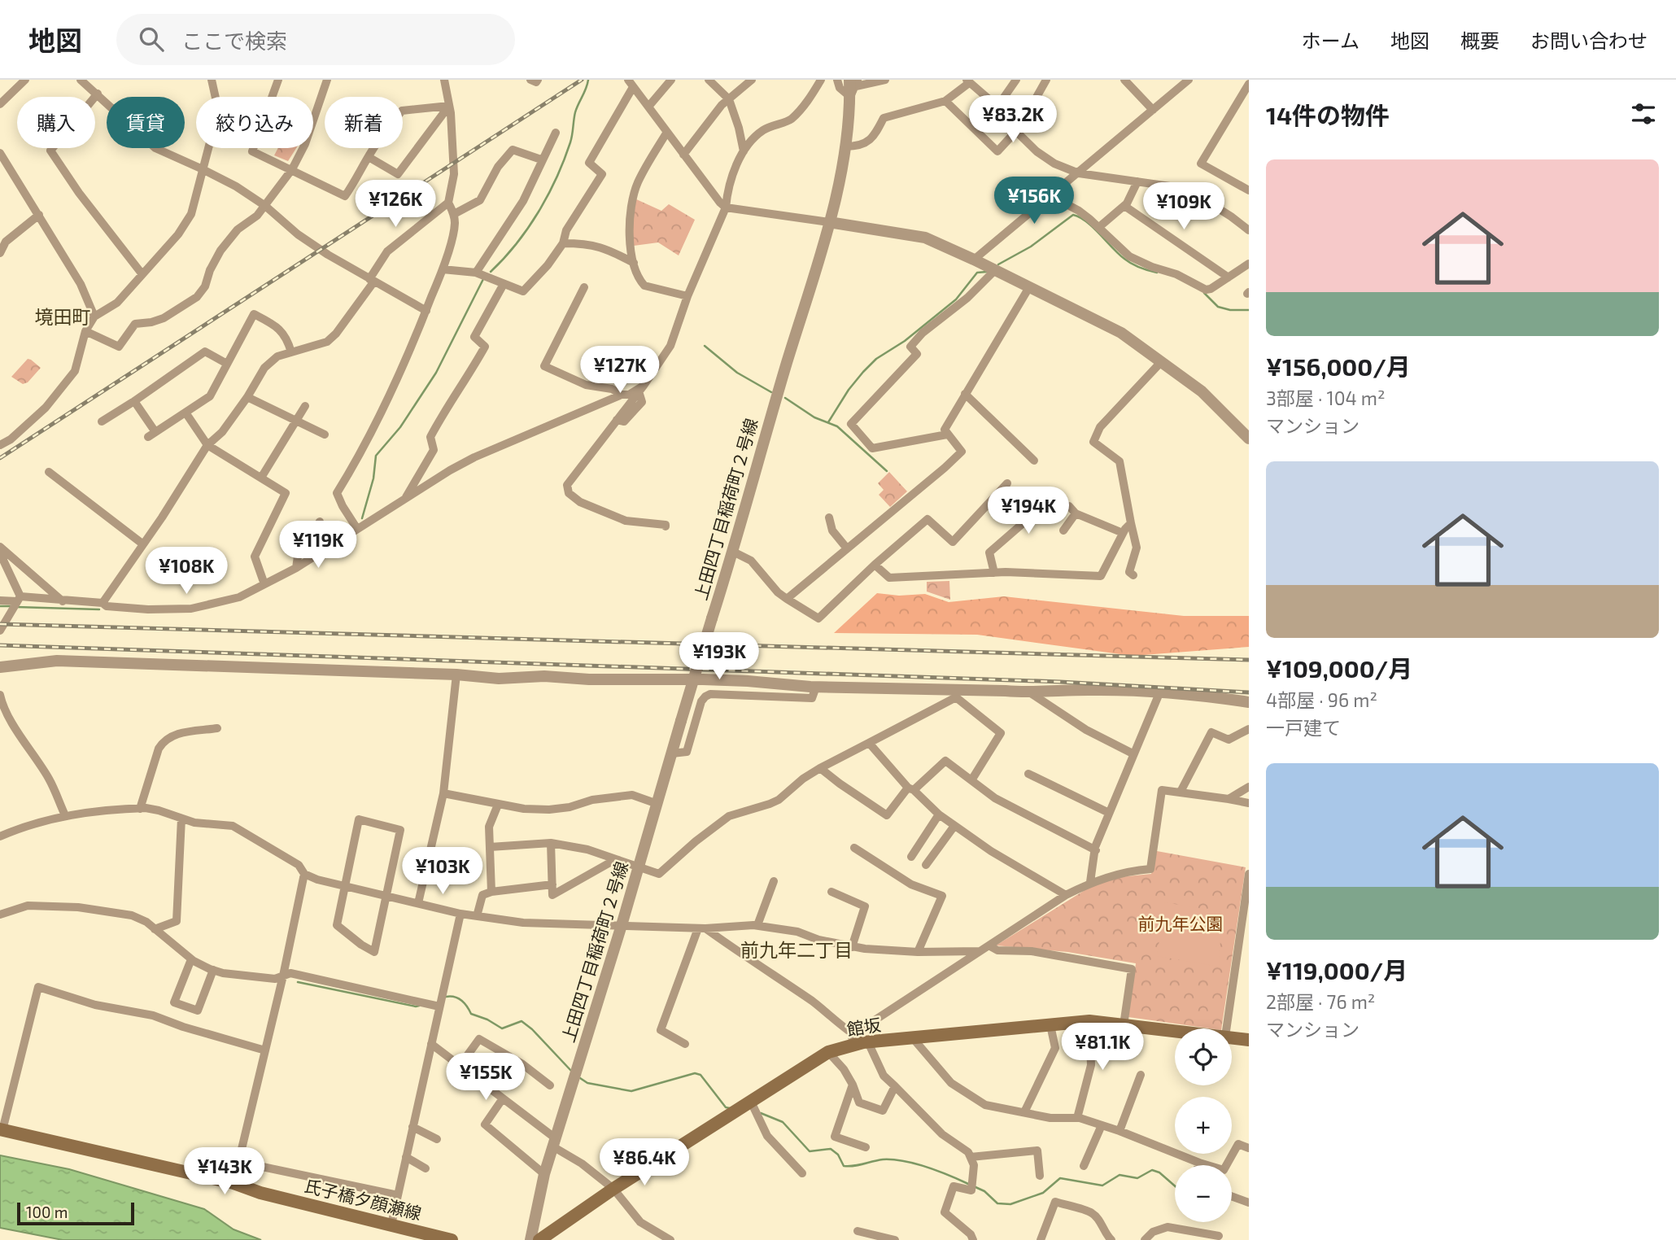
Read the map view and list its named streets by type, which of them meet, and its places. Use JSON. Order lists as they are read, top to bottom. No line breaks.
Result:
{"streets":{"main road":["館坂","氏子橋夕顔瀬線"],"street":["上田四丁目稲荷町２号線"]},"districts":["境田町","前九年二丁目"],"parks":["前九年公園"],"scale_bar":"100 m","page":{"header":"地図","search":"ここで検索","nav":["ホーム","地図","概要","お問い合わせ"],"heading":"14件の物件","price":["¥83.2K","¥156K","¥126K","¥109K","¥127K","¥194K","¥119K","¥108K","¥193K","¥103K","¥81.1K","¥155K","¥86.4K","¥143K"],"chip":["購入","賃貸","絞り込み","新着"],"list":[{"name":"¥156,000/月","note":"3部屋 · 104 m² · マンション"},{"name":"¥109,000/月","note":"4部屋 · 96 m² · 一戸建て"},{"name":"¥119,000/月","note":"2部屋 · 76 m² · マンション"}],"map_buttons":["+","−"],"scale":"100 m"}}
